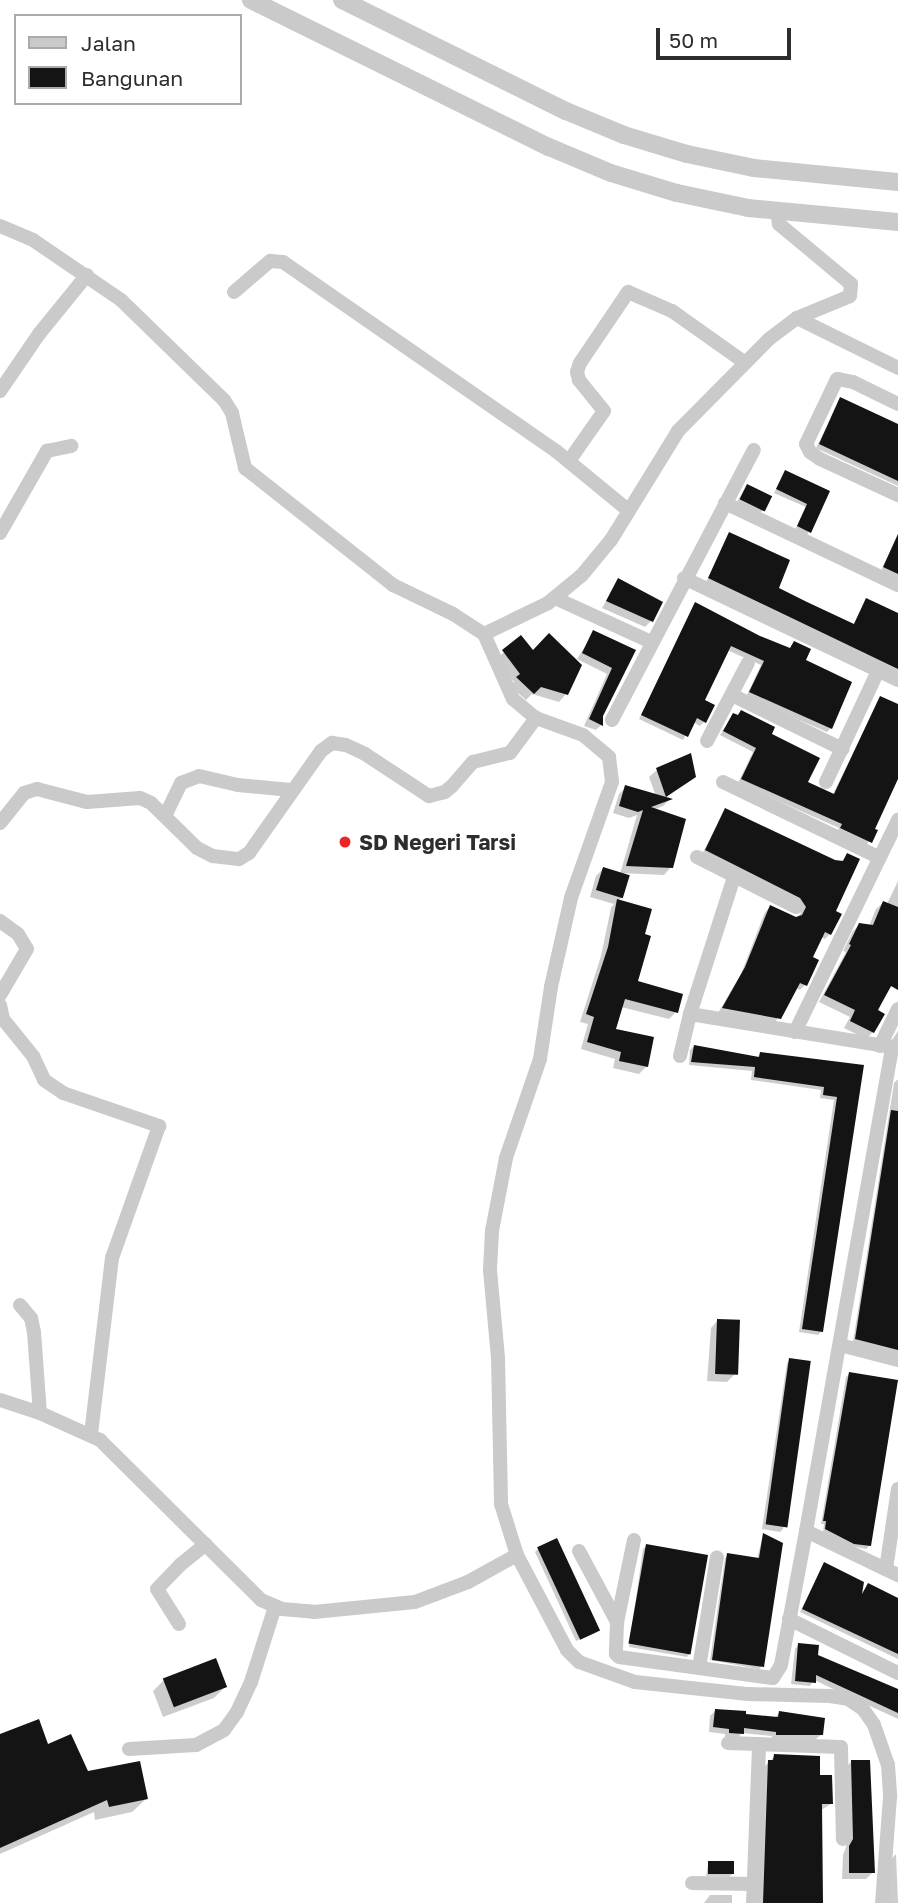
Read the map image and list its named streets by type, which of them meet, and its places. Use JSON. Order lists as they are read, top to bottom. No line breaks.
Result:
{"places":["SD Negeri Tarsi"],"legend":["Jalan","Bangunan"],"scale_bar":"50 m"}
